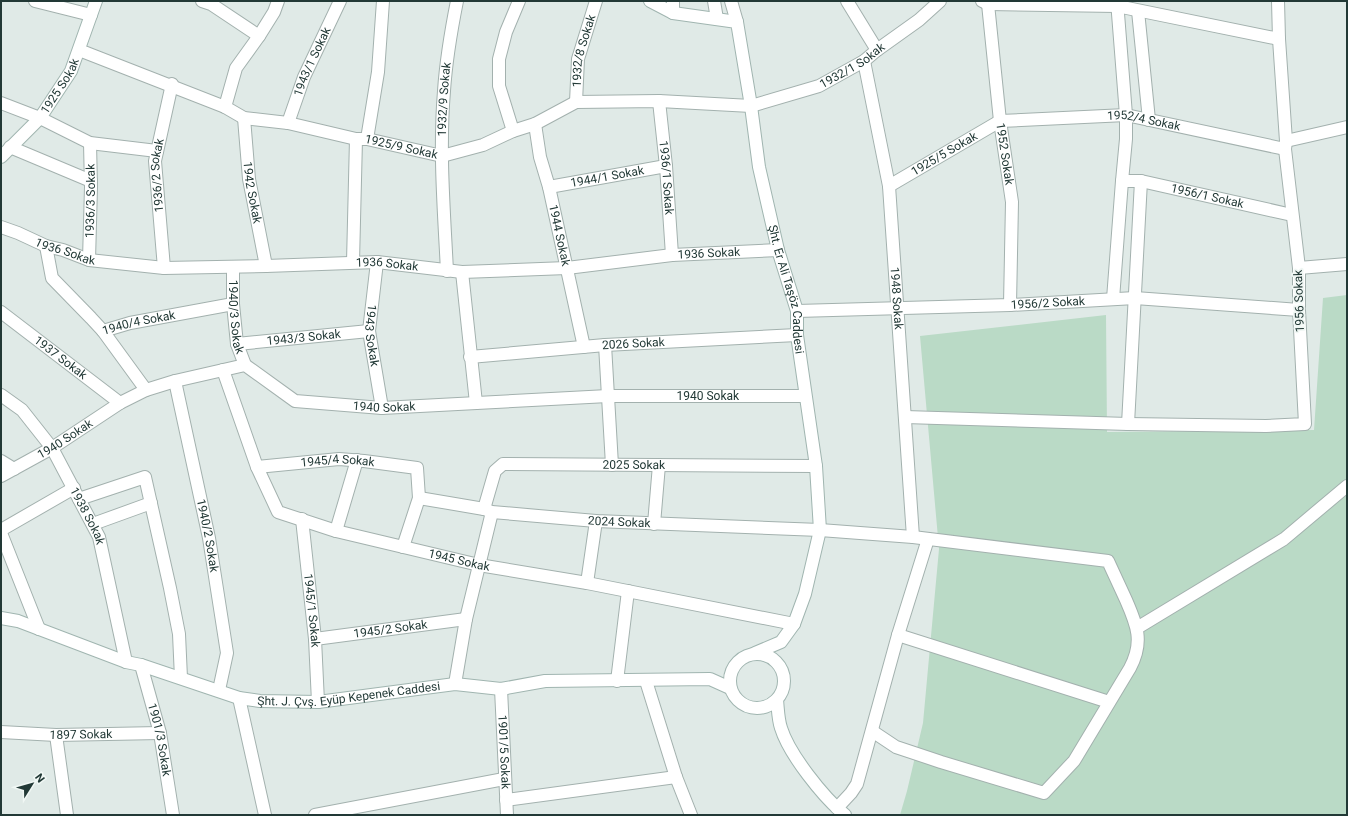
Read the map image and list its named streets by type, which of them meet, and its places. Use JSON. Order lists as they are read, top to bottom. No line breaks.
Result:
{"streets":{"street":["1932/8 Sokak","1943/1 Sokak","1932/1 Sokak","1925 Sokak","1932/9 Sokak","1952/4 Sokak","1925/9 Sokak","1925/5 Sokak","1952 Sokak","1936/2 Sokak","1944/1 Sokak","1936/1 Sokak","1942 Sokak","1956/1 Sokak","1936/3 Sokak","1944 Sokak","1936 Sokak","Şht. Er Ali Taşöz Caddesi","1948 Sokak","1956 Sokak","1956/2 Sokak","1940/3 Sokak","1940/4 Sokak","1943 Sokak","1943/3 Sokak","2026 Sokak","1937 Sokak","1940 Sokak","1945/4 Sokak","2025 Sokak","1938 Sokak","2024 Sokak","1940/2 Sokak","1945 Sokak","1945/1 Sokak","1945/2 Sokak","Şht. J. Çvş. Eyüp Kepenek Caddesi","1897 Sokak","1901/3 Sokak","1901/5 Sokak"]},"crossings":[["1932/8 Sokak","1925/9 Sokak"],["1943/1 Sokak","1925/9 Sokak"],["1932/1 Sokak","1925/9 Sokak"],["1932/1 Sokak","Şht. Er Ali Taşöz Caddesi"],["1932/1 Sokak","1948 Sokak"],["1925 Sokak","1925/9 Sokak"],["1932/9 Sokak","1925/9 Sokak"],["1932/9 Sokak","1936 Sokak"],["1952/4 Sokak","1925/5 Sokak"],["1952/4 Sokak","1952 Sokak"],["1952/4 Sokak","1956 Sokak"],["1925/9 Sokak","1936/2 Sokak"],["1925/9 Sokak","1936/1 Sokak"],["1925/9 Sokak","1942 Sokak"],["1925/9 Sokak","1944 Sokak"],["1925/9 Sokak","Şht. Er Ali Taşöz Caddesi"],["1925/5 Sokak","1952 Sokak"],["1925/5 Sokak","1948 Sokak"],["1952 Sokak","1956/2 Sokak"],["1936/2 Sokak","1936 Sokak"],["1944/1 Sokak","1936/1 Sokak"],["1944/1 Sokak","1944 Sokak"],["1936/1 Sokak","1936 Sokak"],["1942 Sokak","1936 Sokak"],["1956/1 Sokak","1956 Sokak"],["1936/3 Sokak","1936 Sokak"],["1944 Sokak","1936 Sokak"],["1944 Sokak","2026 Sokak"],["1936 Sokak","Şht. Er Ali Taşöz Caddesi"],["1936 Sokak","1940/3 Sokak"],["1936 Sokak","1940/4 Sokak"],["1936 Sokak","1943 Sokak"],["Şht. Er Ali Taşöz Caddesi","1956/2 Sokak"],["Şht. Er Ali Taşöz Caddesi","2026 Sokak"],["Şht. Er Ali Taşöz Caddesi","1940 Sokak"],["Şht. Er Ali Taşöz Caddesi","2025 Sokak"],["Şht. Er Ali Taşöz Caddesi","2024 Sokak"],["Şht. Er Ali Taşöz Caddesi","1945 Sokak"],["1948 Sokak","1956/2 Sokak"],["1948 Sokak","2024 Sokak"],["1956 Sokak","1956/2 Sokak"],["1940/3 Sokak","1940/4 Sokak"],["1940/3 Sokak","1943/3 Sokak"],["1940/3 Sokak","1940 Sokak"],["1943 Sokak","1943/3 Sokak"],["1943 Sokak","1940 Sokak"],["1937 Sokak","1940 Sokak"],["1940 Sokak","1938 Sokak"],["1940 Sokak","1940/2 Sokak"],["1940 Sokak","1945 Sokak"],["1945/4 Sokak","2024 Sokak"],["1945/4 Sokak","1945 Sokak"],["2025 Sokak","2024 Sokak"],["2025 Sokak","1945 Sokak"],["2025 Sokak","1945/2 Sokak"],["2025 Sokak","Şht. J. Çvş. Eyüp Kepenek Caddesi"],["1938 Sokak","Şht. J. Çvş. Eyüp Kepenek Caddesi"],["1940/2 Sokak","Şht. J. Çvş. Eyüp Kepenek Caddesi"],["1945 Sokak","1945/1 Sokak"],["1945/1 Sokak","1945/2 Sokak"],["1945/1 Sokak","Şht. J. Çvş. Eyüp Kepenek Caddesi"],["Şht. J. Çvş. Eyüp Kepenek Caddesi","1901/3 Sokak"],["Şht. J. Çvş. Eyüp Kepenek Caddesi","1901/5 Sokak"],["1897 Sokak","1901/3 Sokak"]],"north":"top right"}
